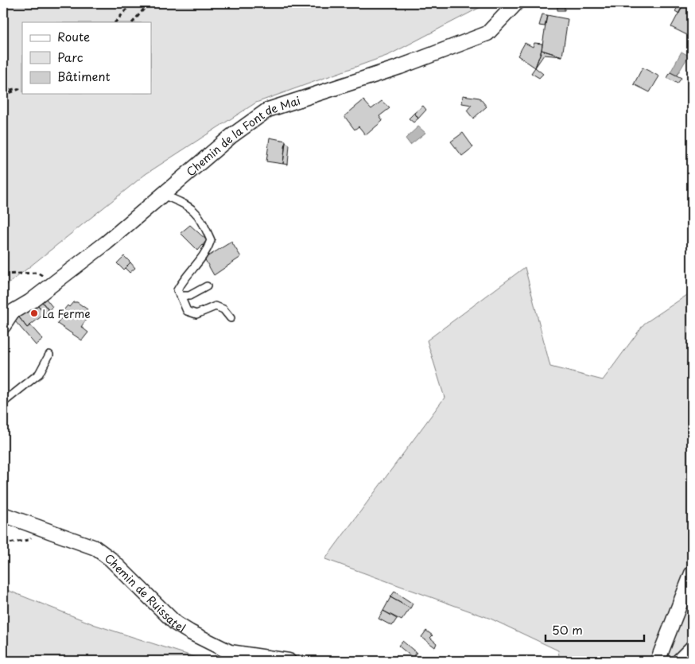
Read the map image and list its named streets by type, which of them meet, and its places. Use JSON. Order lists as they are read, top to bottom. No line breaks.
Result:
{"streets":{"street":["Chemin de la Font de Mai","Chemin de Ruissatel"]},"places":["La Ferme"],"legend":["Route","Parc","Bâtiment"],"scale_bar":"50 m"}
